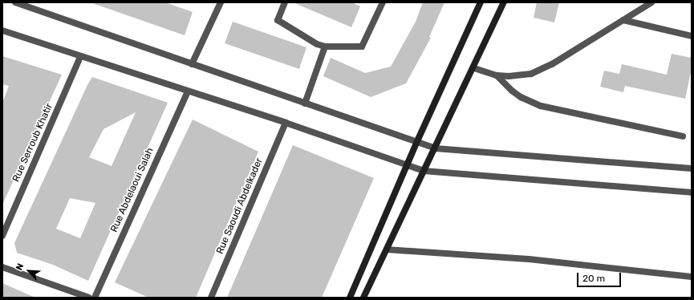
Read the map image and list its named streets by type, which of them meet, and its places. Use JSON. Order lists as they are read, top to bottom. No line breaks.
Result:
{"streets":{"street":["Rue Serroub Khatir","Rue Abdelaoui Salah","Rue Saoudi Abdelkader"]},"scale_bar":"20 m","north":"top left"}
